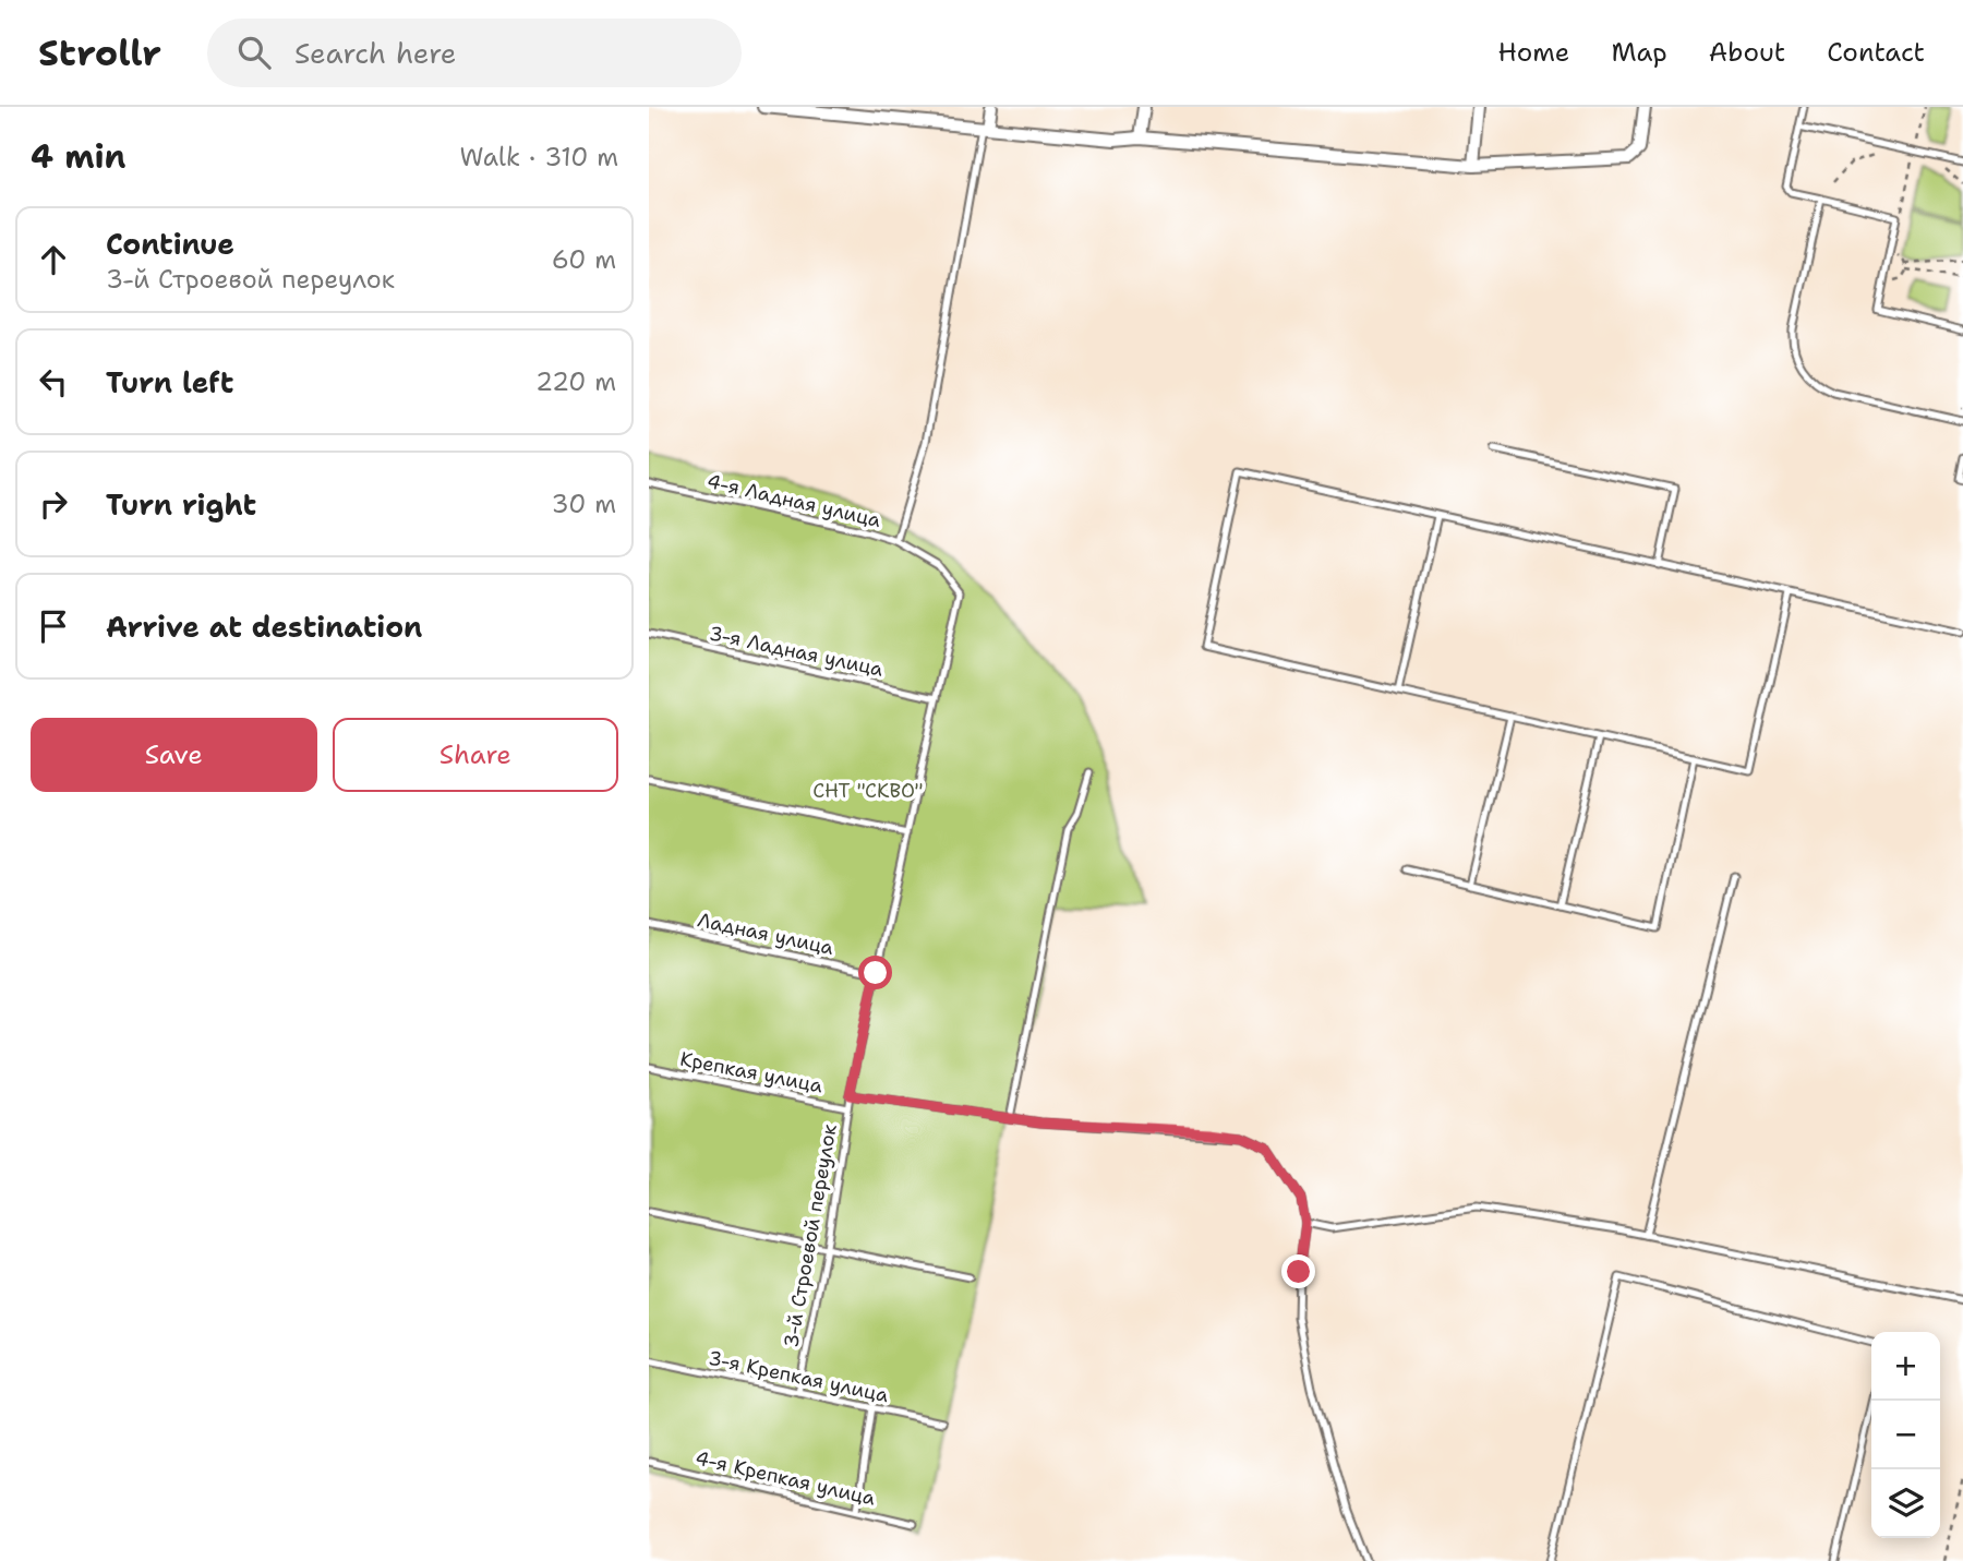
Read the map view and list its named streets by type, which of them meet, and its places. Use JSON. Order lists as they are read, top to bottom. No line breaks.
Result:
{"streets":{"lane":["4-я Ладная улица","3-я Ладная улица","Ладная улица","Крепкая улица","3-й Строевой переулок","3-я Крепкая улица","4-я Крепкая улица"]},"crossings":[["4-я Ладная улица","3-й Строевой переулок"],["3-я Ладная улица","3-й Строевой переулок"],["Ладная улица","3-й Строевой переулок"],["Крепкая улица","3-й Строевой переулок"],["3-й Строевой переулок","3-я Крепкая улица"]],"parks":["СНТ \"СКВО\""],"page":{"header":"Strollr","search":"Search here","nav":["Home","Map","About","Contact"],"heading":["4 min","Walk · 310 m"],"list":[["Continue","3-й Строевой переулок","60 m"],["Turn left","220 m"],["Turn right","30 m"],"Arrive at destination"],"buttons":["Save","Share"],"map_buttons":["+","−"]}}
